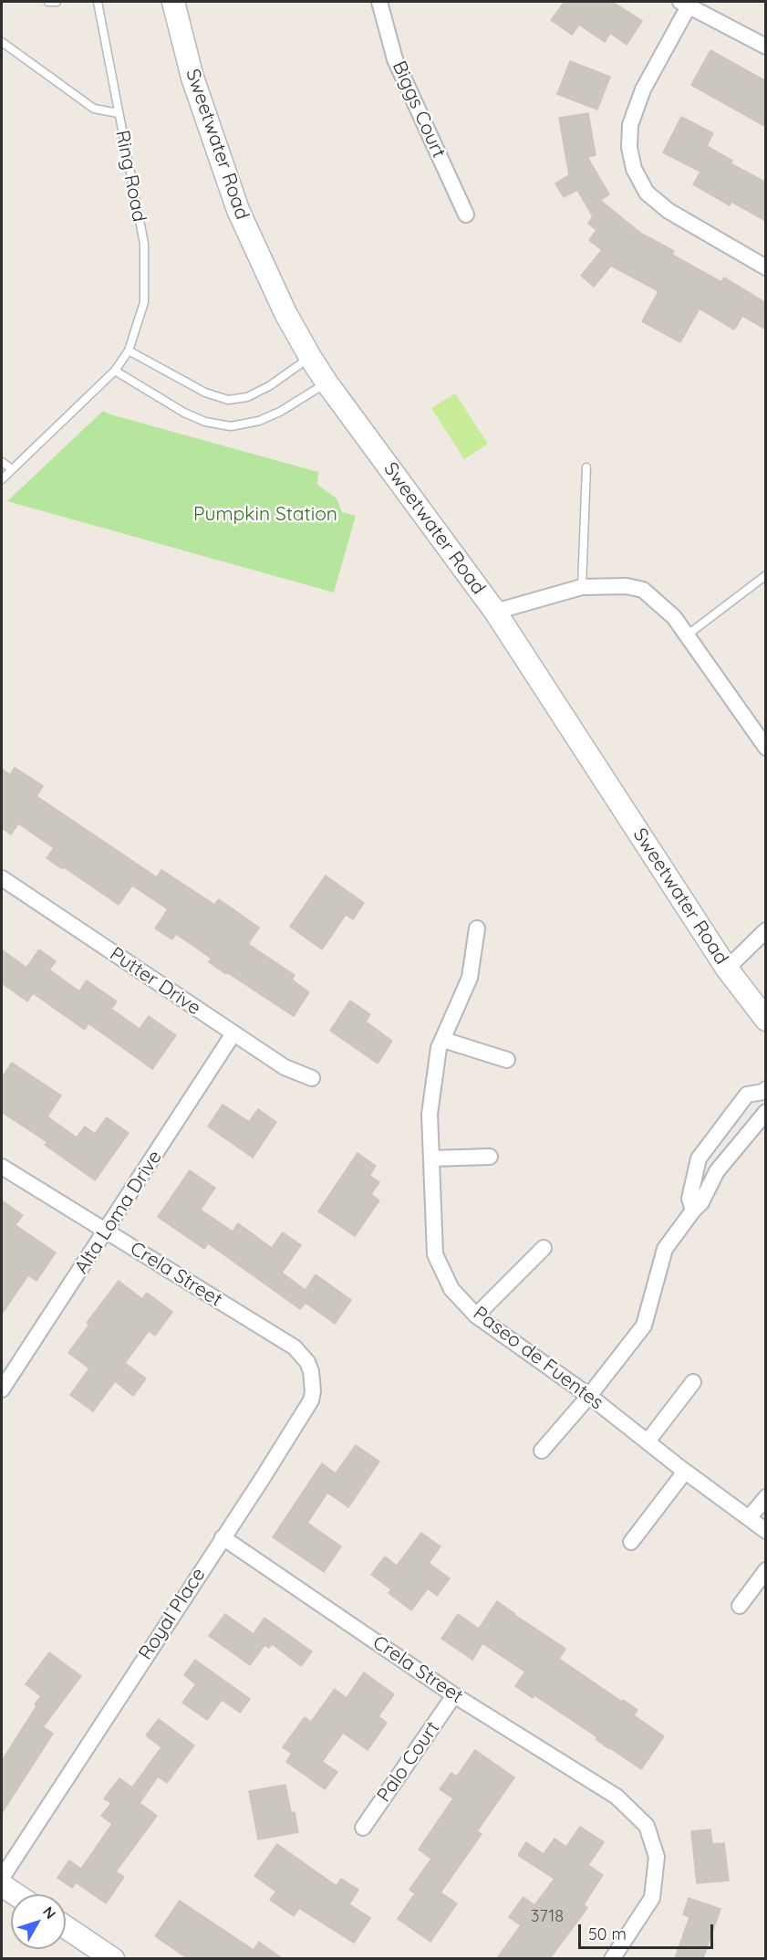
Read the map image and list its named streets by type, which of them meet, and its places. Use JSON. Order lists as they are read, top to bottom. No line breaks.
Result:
{"streets":{"main road":["Sweetwater Road"],"street":["Biggs Court","Putter Drive","Alta Loma Drive","Crela Street","Paseo de Fuentes","Royal Place","Palo Court"],"lane":["Ring Road"]},"crossings":[["Putter Drive","Alta Loma Drive"],["Alta Loma Drive","Crela Street"],["Crela Street","Royal Place"],["Crela Street","Palo Court"]],"parks":["Pumpkin Station"],"house_numbers":["3718"],"scale_bar":"50 m","north":"top right"}
